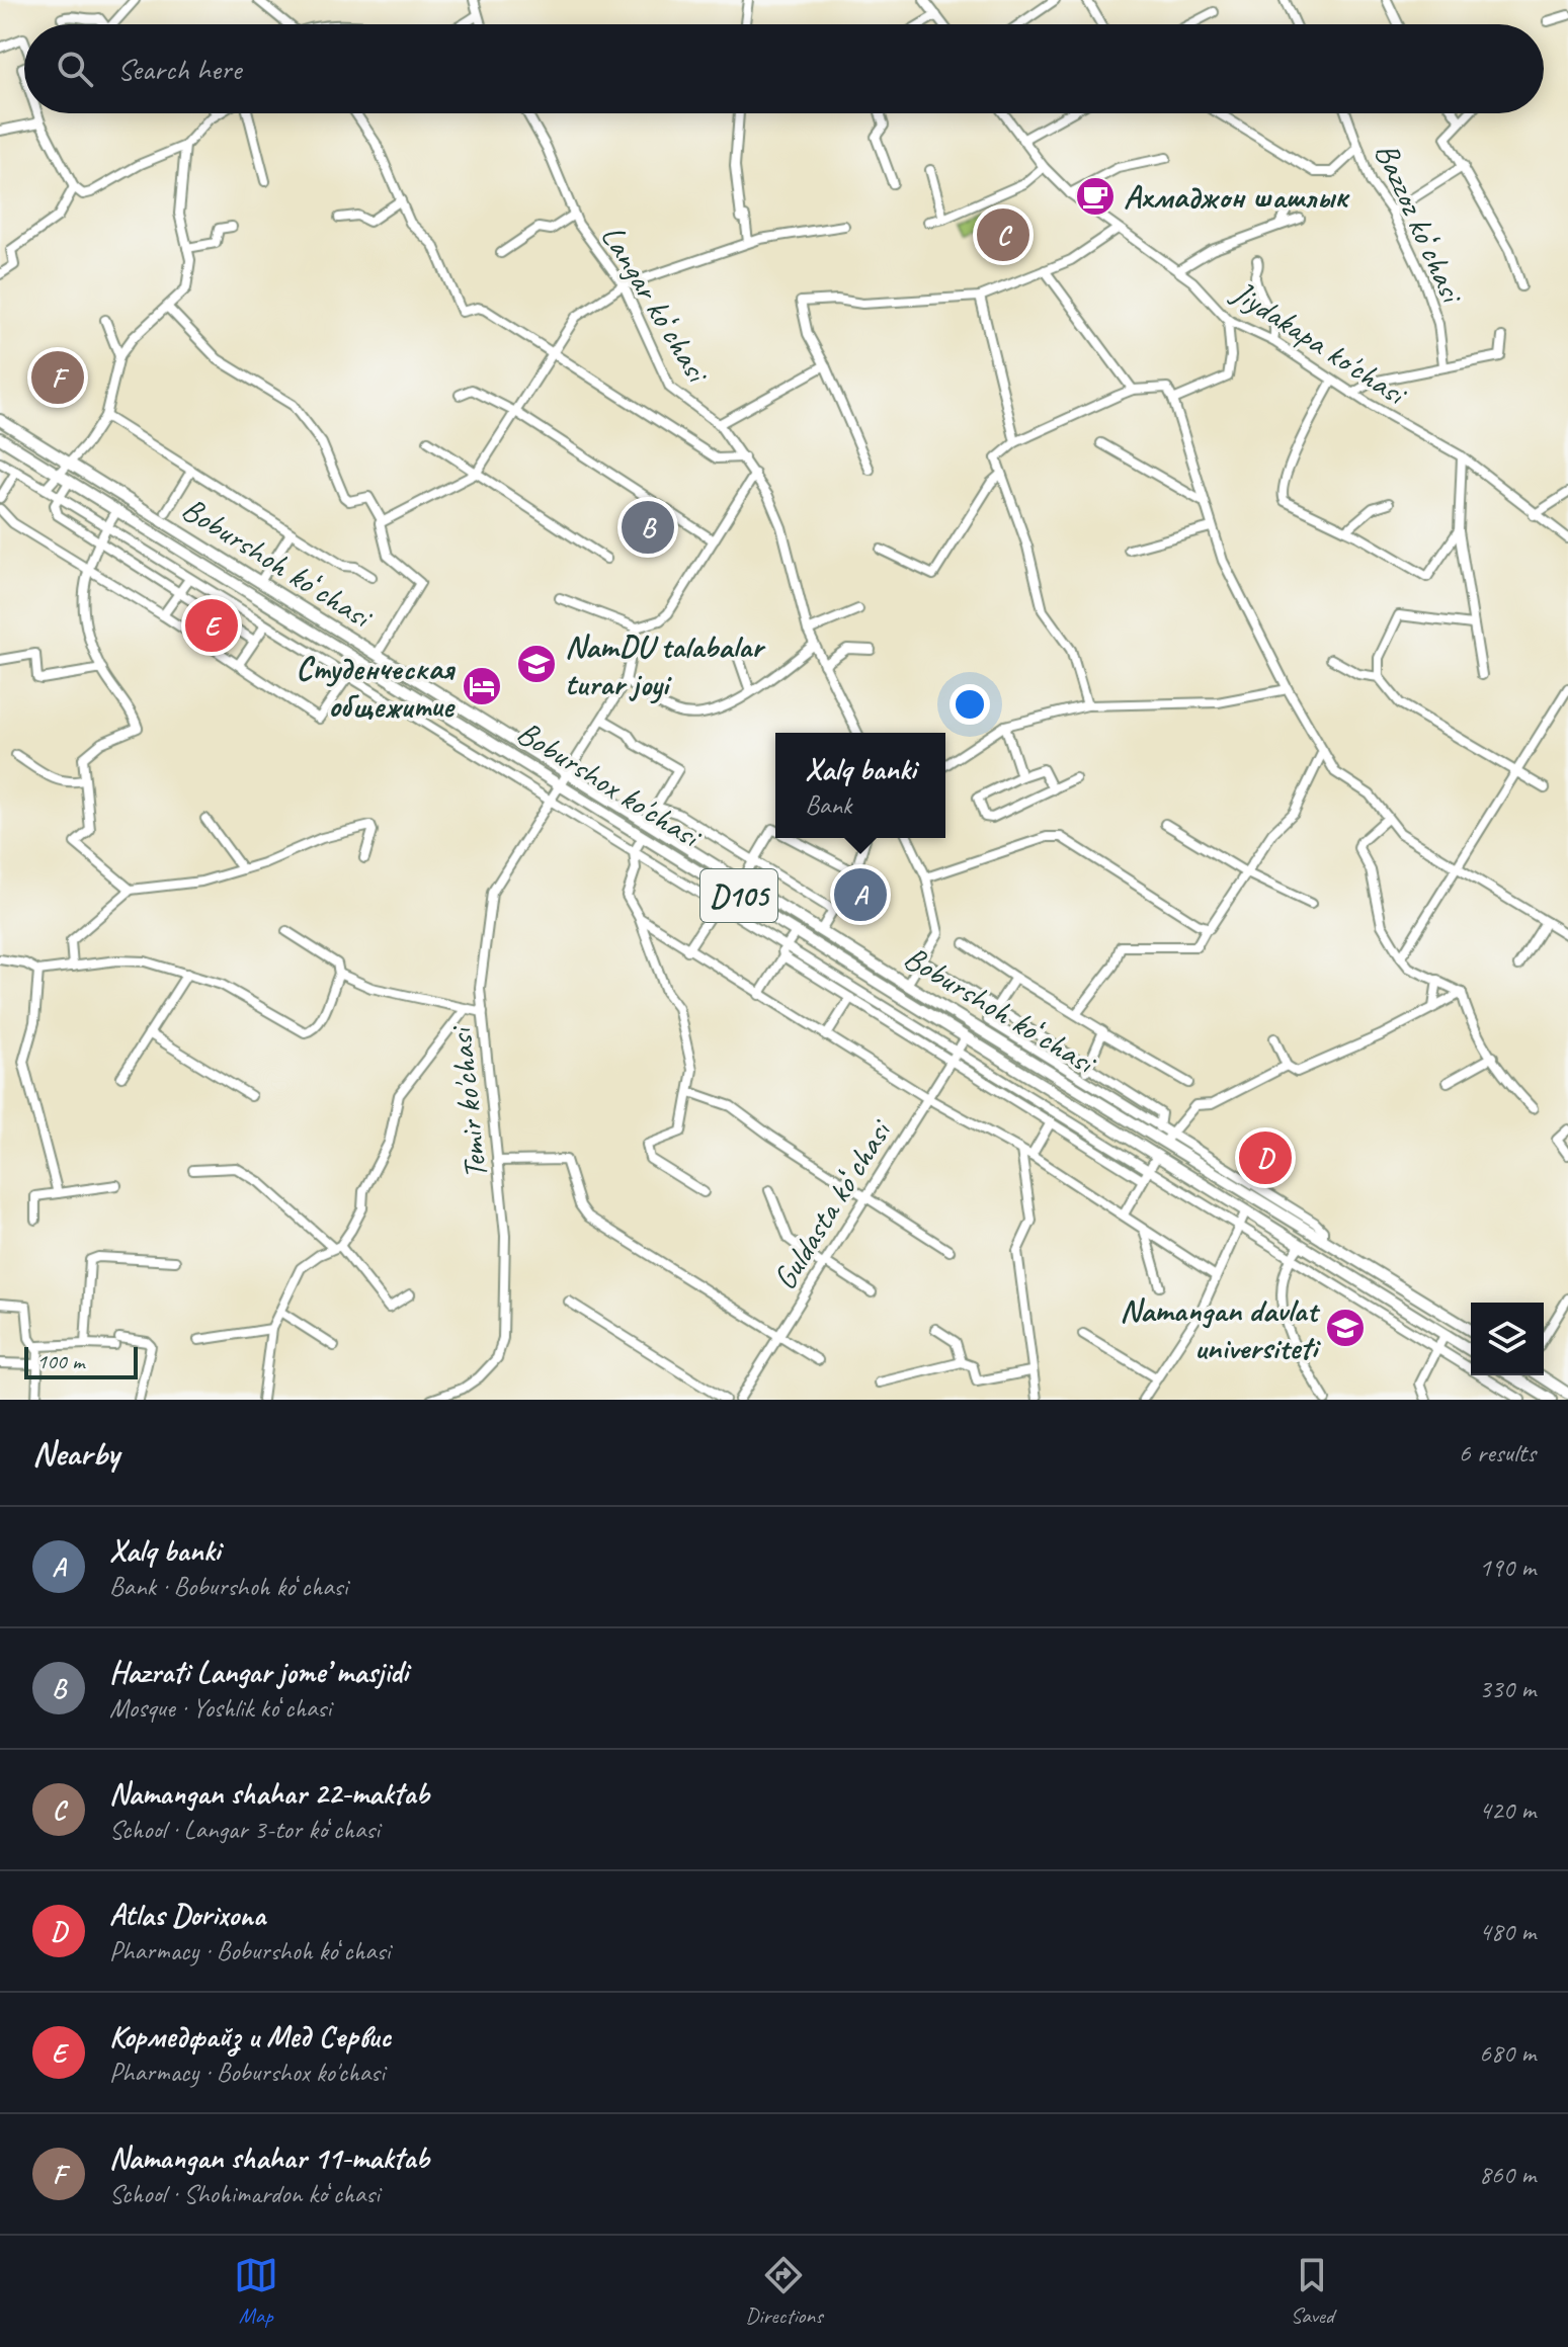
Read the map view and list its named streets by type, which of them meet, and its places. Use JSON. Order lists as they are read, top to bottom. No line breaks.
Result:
{"streets":{"main road":["Boburshoh koʻchasi","Boburshox ko'chasi","D105"],"street":["Bazzoz koʻchasi","Langar koʻchasi","Jiydakapa ko'chasi","Temir ko'chasi","Guldasta koʻchasi"]},"crossings":[["Boburshoh koʻchasi","Temir ko'chasi"],["Boburshox ko'chasi","Temir ko'chasi"],["Boburshox ko'chasi","Guldasta koʻchasi"]],"places":{"cafe":["Ахмаджон шашлык"],"school or university":["NamDU talabalar turar joyi","Namangan davlat universiteti"],"hotel":["Студенческая общежитие"]},"scale_bar":"100 m","page":{"search":"Search here","pins":["C","F","B","E","A","D"],"popup":["Xalq banki","Bank"],"scale":"100 m","heading":["Nearby","6 results"],"list":[{"mark":"A","name":"Xalq banki","note":"Bank · Boburshoh koʻchasi","value":"190 m"},{"mark":"B","name":"Hazrati Langar jome’ masjidi","note":"Mosque · Yoshlik koʻchasi","value":"330 m"},{"mark":"C","name":"Namangan shahar 22-maktab","note":"School · Langar 3-tor koʻchasi","value":"420 m"},{"mark":"D","name":"Atlas Dorixona","note":"Pharmacy · Boburshoh koʻchasi","value":"480 m"},{"mark":"E","name":"Кормедфайз и Мед Сервис","note":"Pharmacy · Boburshox ko'chasi","value":"680 m"},{"mark":"F","name":"Namangan shahar 11-maktab","note":"School · Shohimardon koʻchasi","value":"860 m"}],"nav":["Map","Directions","Saved"]}}
